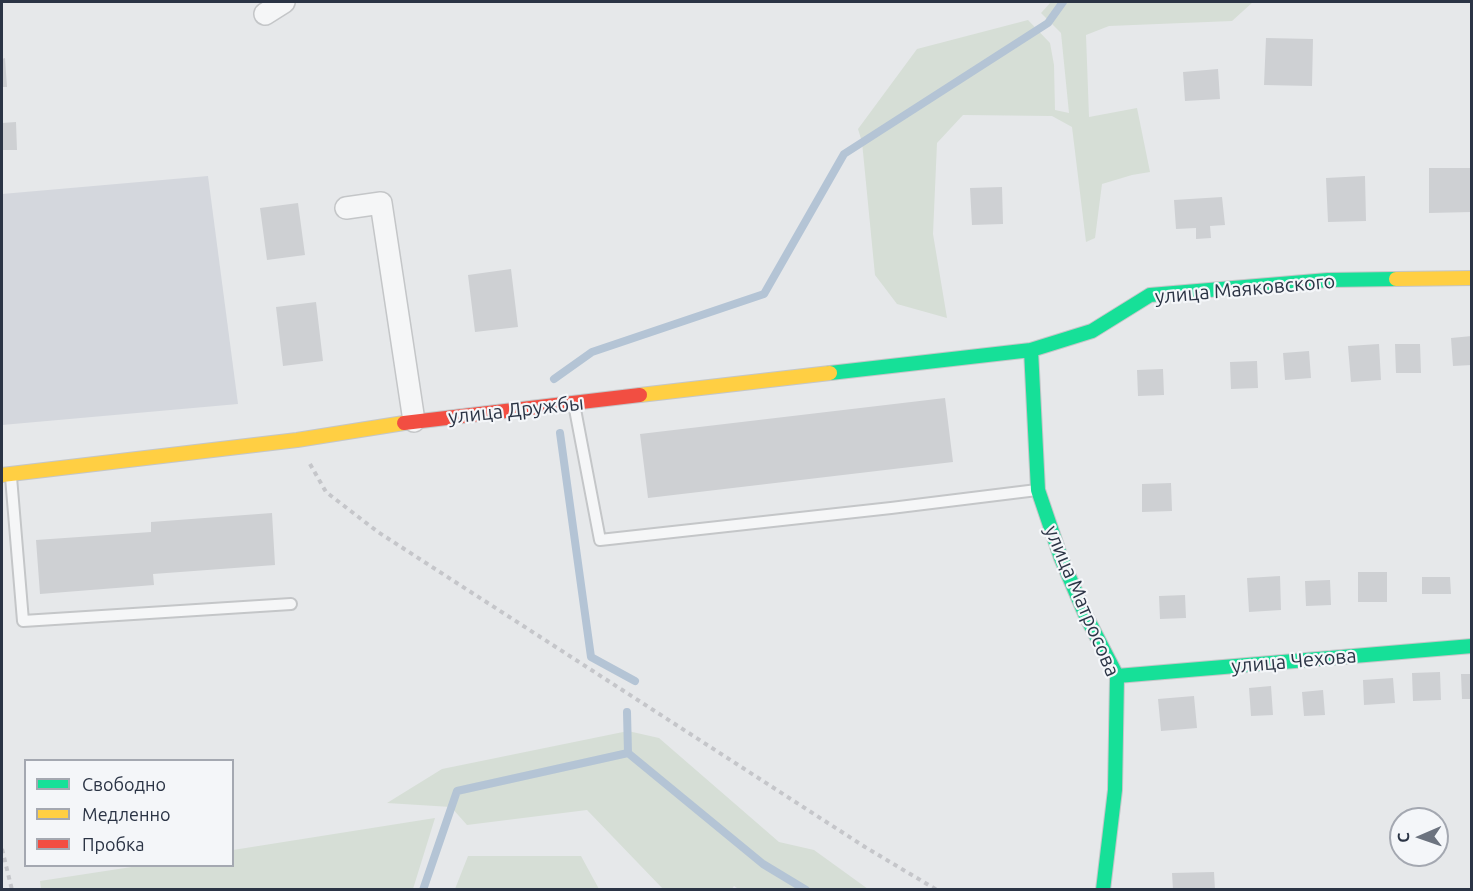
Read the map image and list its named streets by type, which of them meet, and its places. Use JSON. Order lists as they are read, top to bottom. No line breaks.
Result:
{"streets":{"street":["улица Маяковского","улица Дружбы","улица Матросова","улица Чехова"]},"crossings":[["улица Маяковского","улица Дружбы"],["улица Маяковского","улица Матросова"],["улица Дружбы","улица Матросова"],["улица Матросова","улица Чехова"]],"legend":["Свободно","Медленно","Пробка"],"north":"left"}
